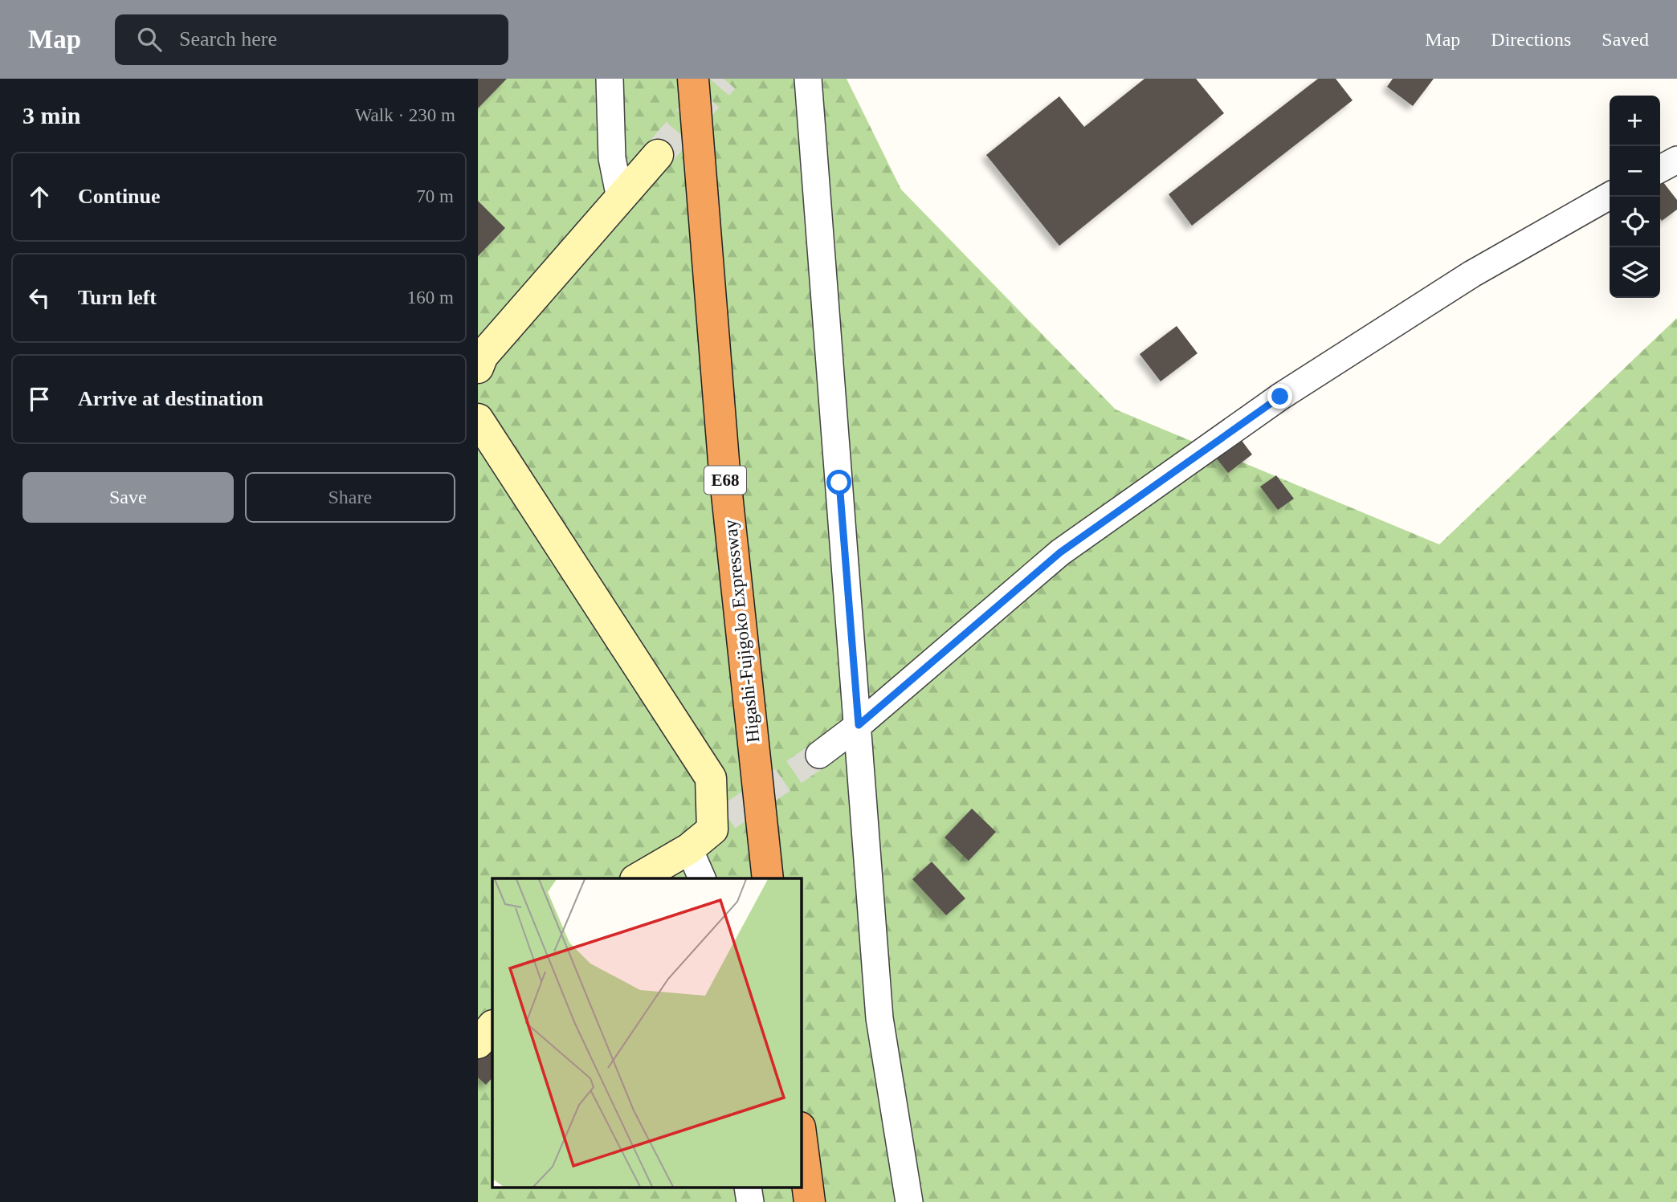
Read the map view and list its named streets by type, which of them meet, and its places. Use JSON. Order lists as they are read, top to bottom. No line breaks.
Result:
{"streets":{"highway":["E68","Higashi-Fujigoko Expressway"]},"page":{"header":"Map","search":"Search here","nav":["Map","Directions","Saved"],"heading":["3 min","Walk · 230 m"],"map_buttons":["+","−"],"list":[["Continue","70 m"],["Turn left","160 m"],"Arrive at destination"],"buttons":["Save","Share"]}}
